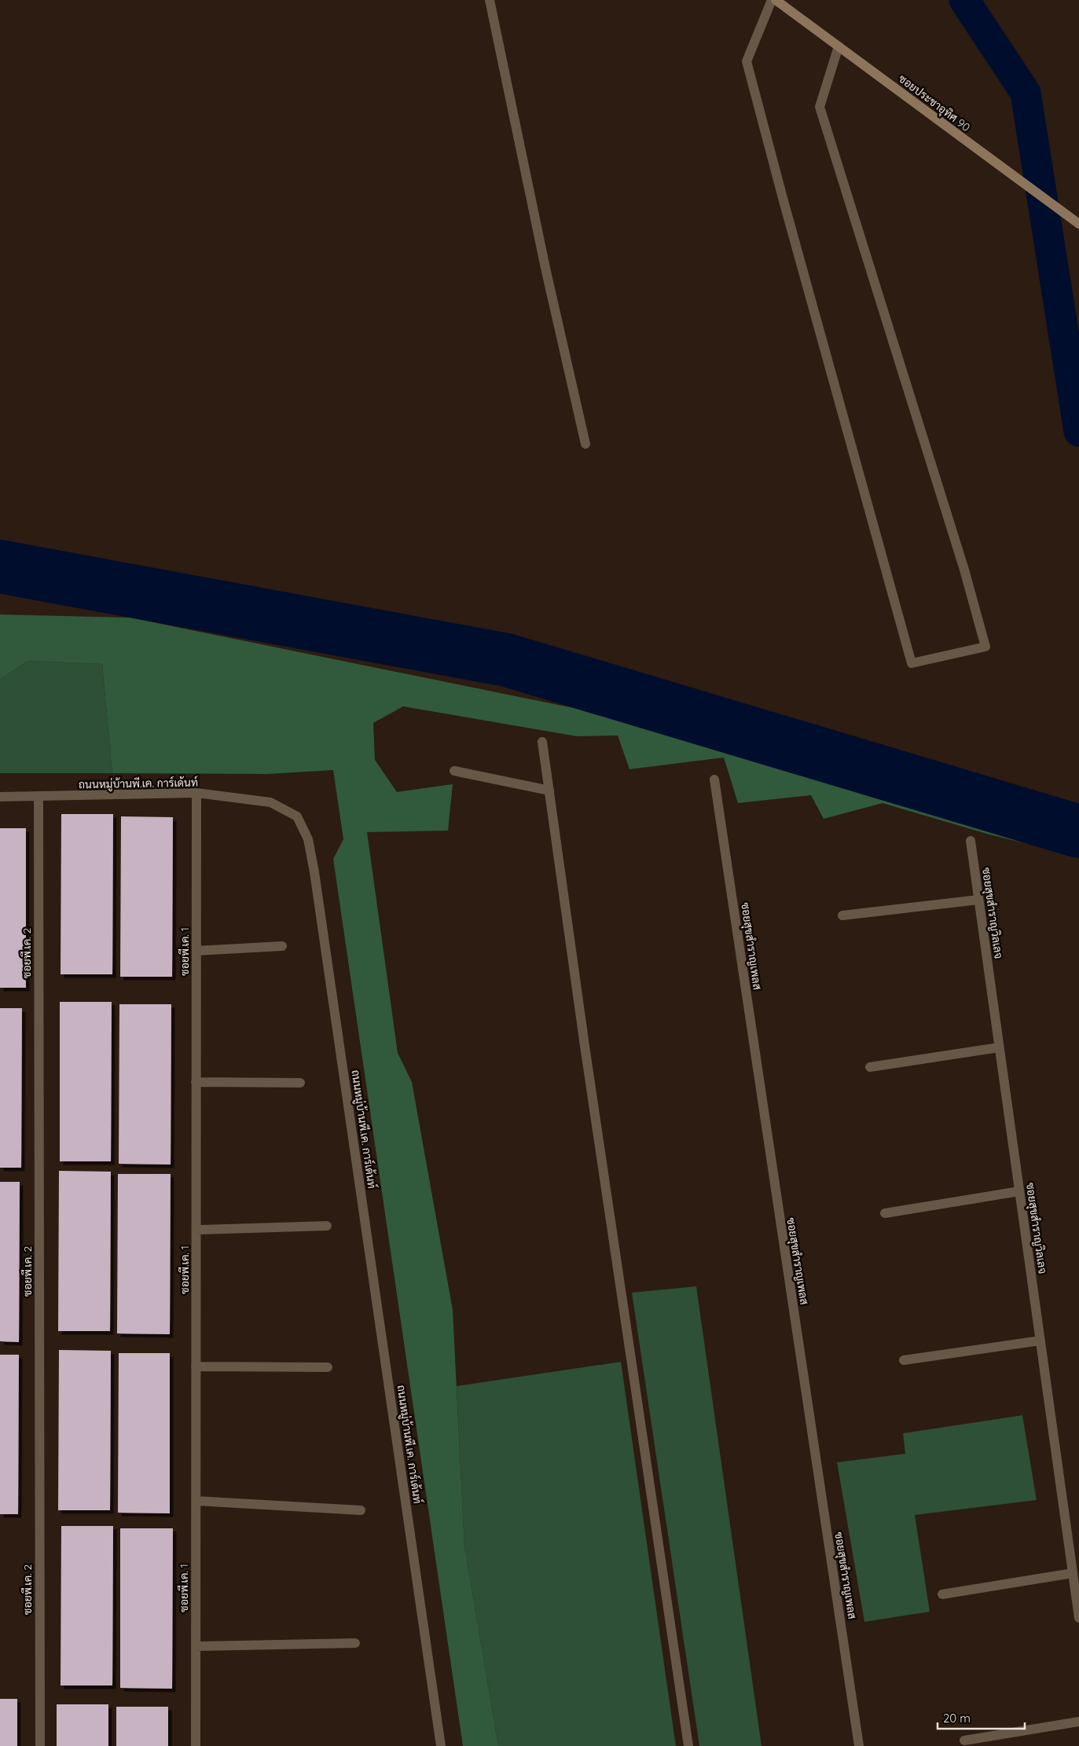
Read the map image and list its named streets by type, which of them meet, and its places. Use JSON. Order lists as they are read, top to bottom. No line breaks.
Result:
{"streets":{"street":["ซอยประชาอุทิศ 90","ถนนหมู่บ้านพี.เค. การ์เด้นท์","ซอยสุขสำราญวิลเลจ","ซอยสุขสำราญเพลส","ซอยพี.เค. 1","ซอยพี.เค. 2"]},"crossings":[["ถนนหมู่บ้านพี.เค. การ์เด้นท์","ซอยพี.เค. 1"],["ถนนหมู่บ้านพี.เค. การ์เด้นท์","ซอยพี.เค. 2"]],"scale_bar":"20 m"}
